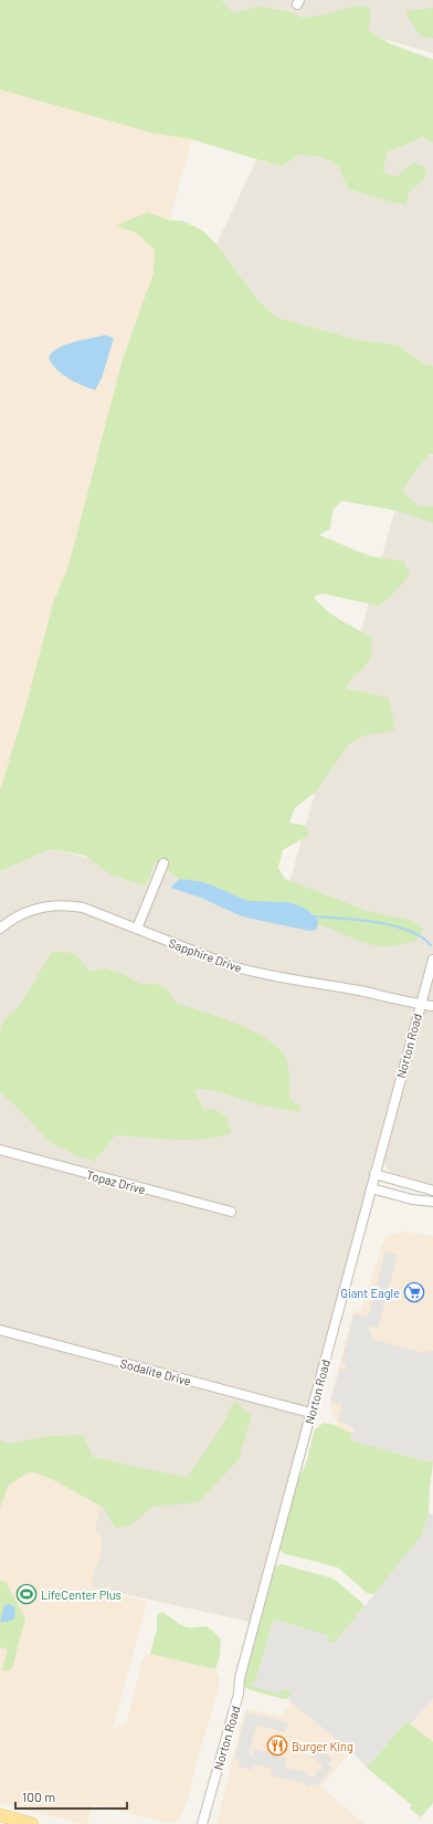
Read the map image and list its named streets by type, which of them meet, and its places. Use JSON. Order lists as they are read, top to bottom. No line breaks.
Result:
{"streets":{"street":["Sapphire Drive","Norton Road","Topaz Drive","Sodalite Drive"]},"crossings":[["Sapphire Drive","Norton Road"],["Norton Road","Sodalite Drive"]],"places":{"supermarket":["Giant Eagle"],"sports":["LifeCenter Plus"],"restaurant":["Burger King"]},"scale_bar":"100 m"}
